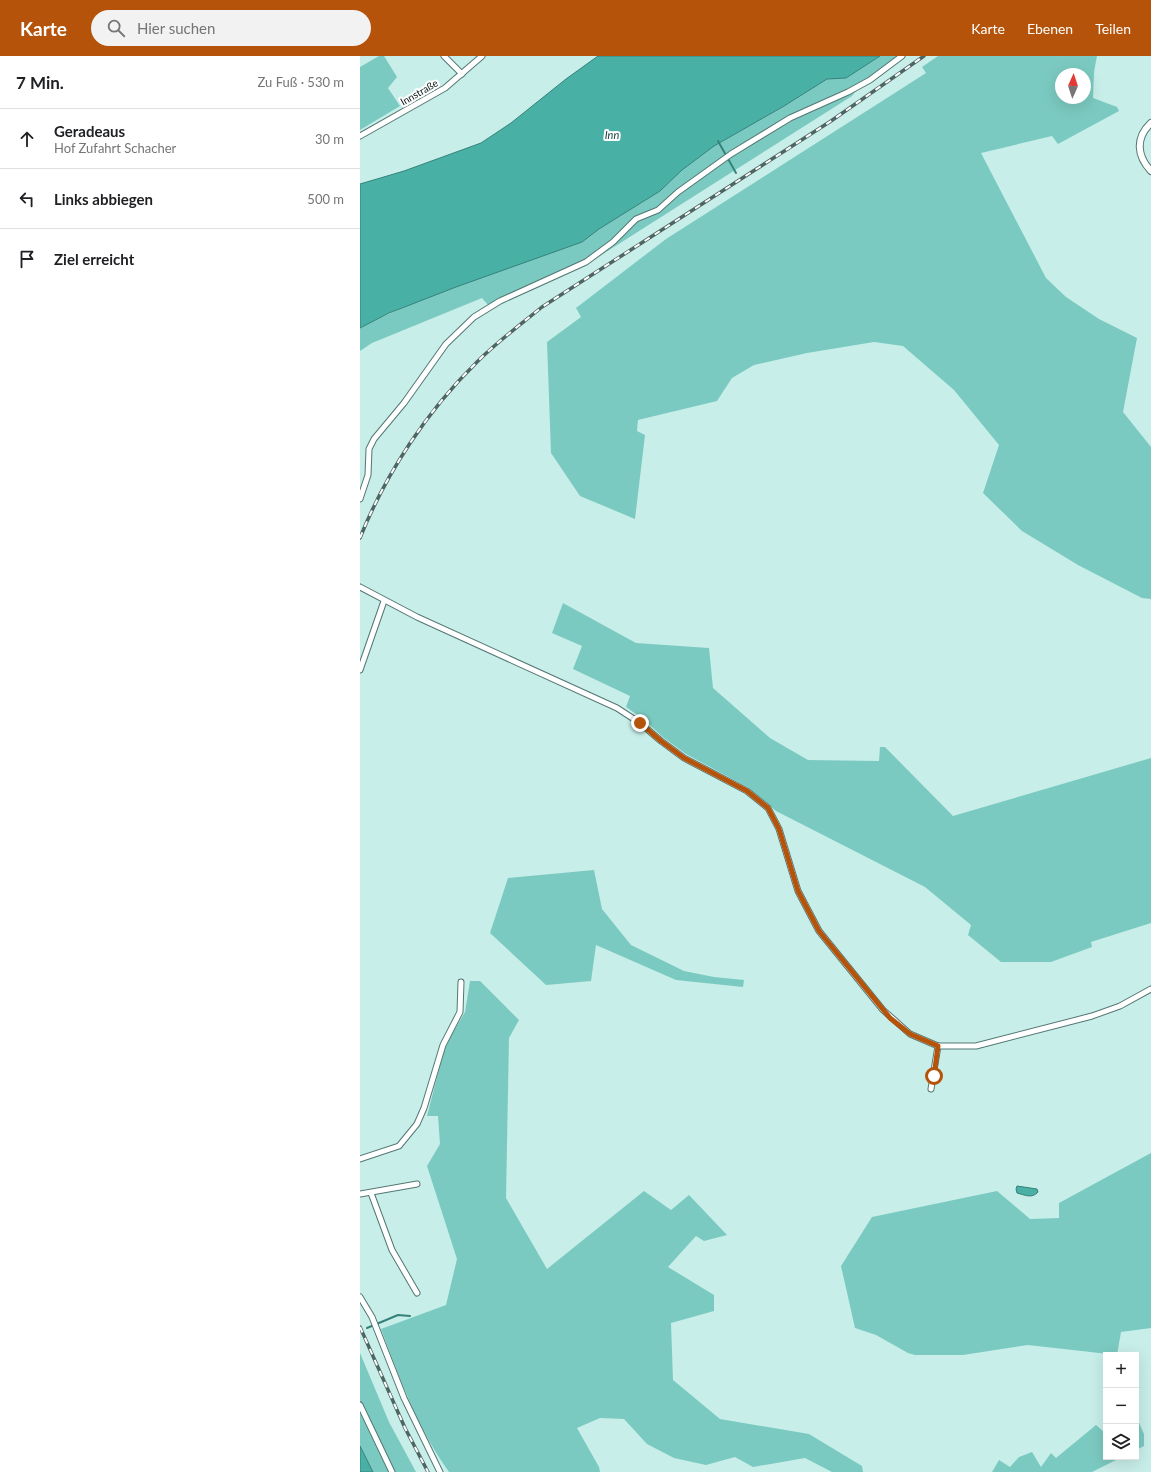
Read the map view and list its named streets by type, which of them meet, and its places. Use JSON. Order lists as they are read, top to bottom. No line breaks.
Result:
{"streets":{"street":["Innstraße"]},"water":["Inn"],"north":"top","page":{"header":"Karte","search":"Hier suchen","nav":["Karte","Ebenen","Teilen"],"heading":["7 Min.","Zu Fuß · 530 m"],"list":[["Geradeaus","Hof Zufahrt Schacher","30 m"],["Links abbiegen","500 m"],"Ziel erreicht"],"map_buttons":["+","−"]}}
